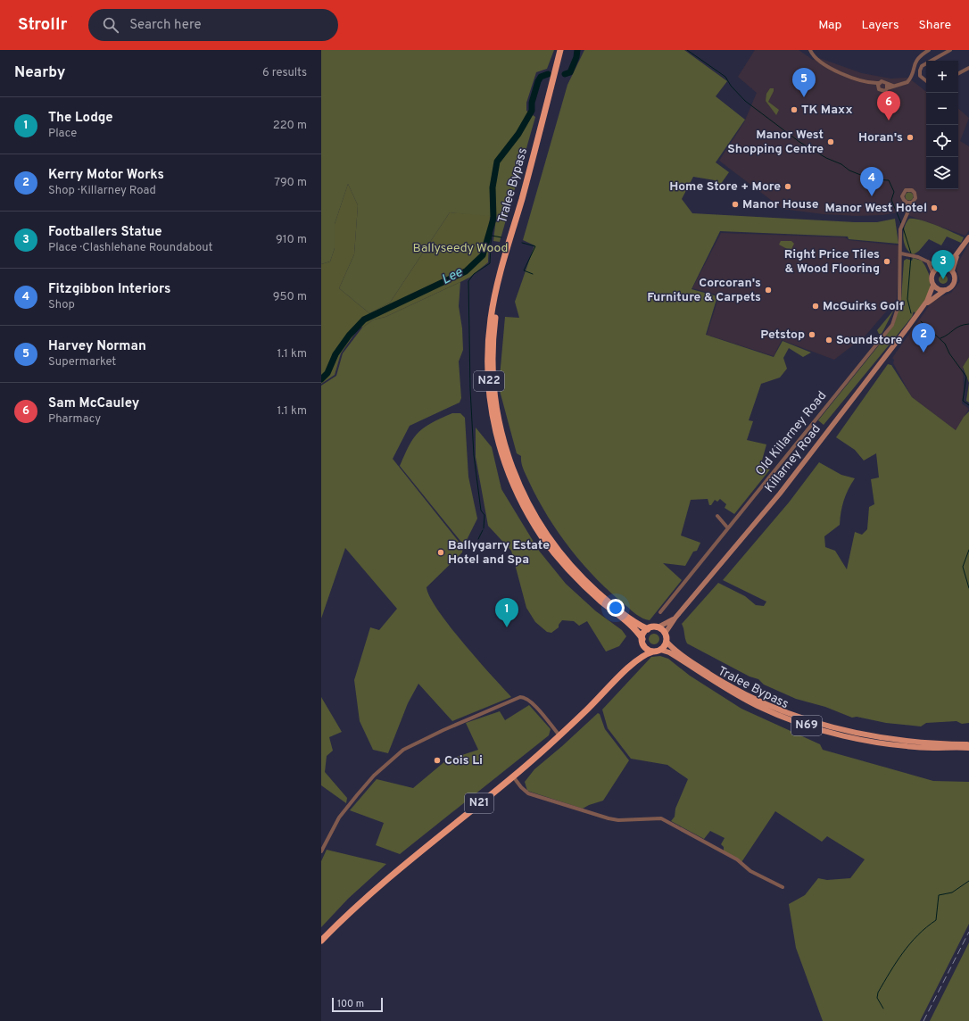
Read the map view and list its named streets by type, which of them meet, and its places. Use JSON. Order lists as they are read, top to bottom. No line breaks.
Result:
{"streets":{"highway":["Tralee Bypass","N22","N21"],"main road":["Killarney Road","N69"],"street":["Old Killarney Road"]},"crossings":[["Tralee Bypass","N22"],["Tralee Bypass","Killarney Road"],["Tralee Bypass","N21"],["N22","Killarney Road"],["N22","N21"],["Killarney Road","N21"]],"water":["Lee"],"parks":["Ballyseedy Wood"],"places":["TK Maxx","Horan's","Manor West Shopping Centre","Home Store + More","Manor House","Manor West Hotel","Right Price Tiles & Wood Flooring","Corcoran's Furniture & Carpets","McGuirks Golf","Petstop","Soundstore","Ballygarry Estate Hotel and Spa","Cois Li"],"scale_bar":"100 m","page":{"header":"Strollr","search":"Search here","nav":["Map","Layers","Share"],"heading":["Nearby","6 results"],"map_buttons":["+","−"],"pins":["5","6","4","3","2","1"],"list":[{"mark":"1","name":"The Lodge","note":"Place","value":"220 m"},{"mark":"2","name":"Kerry Motor Works","note":"Shop · Killarney Road","value":"790 m"},{"mark":"3","name":"Footballers Statue","note":"Place · Clashlehane Roundabout","value":"910 m"},{"mark":"4","name":"Fitzgibbon Interiors","note":"Shop","value":"950 m"},{"mark":"5","name":"Harvey Norman","note":"Supermarket","value":"1.1 km"},{"mark":"6","name":"Sam McCauley","note":"Pharmacy","value":"1.1 km"}],"scale":"100 m"}}
